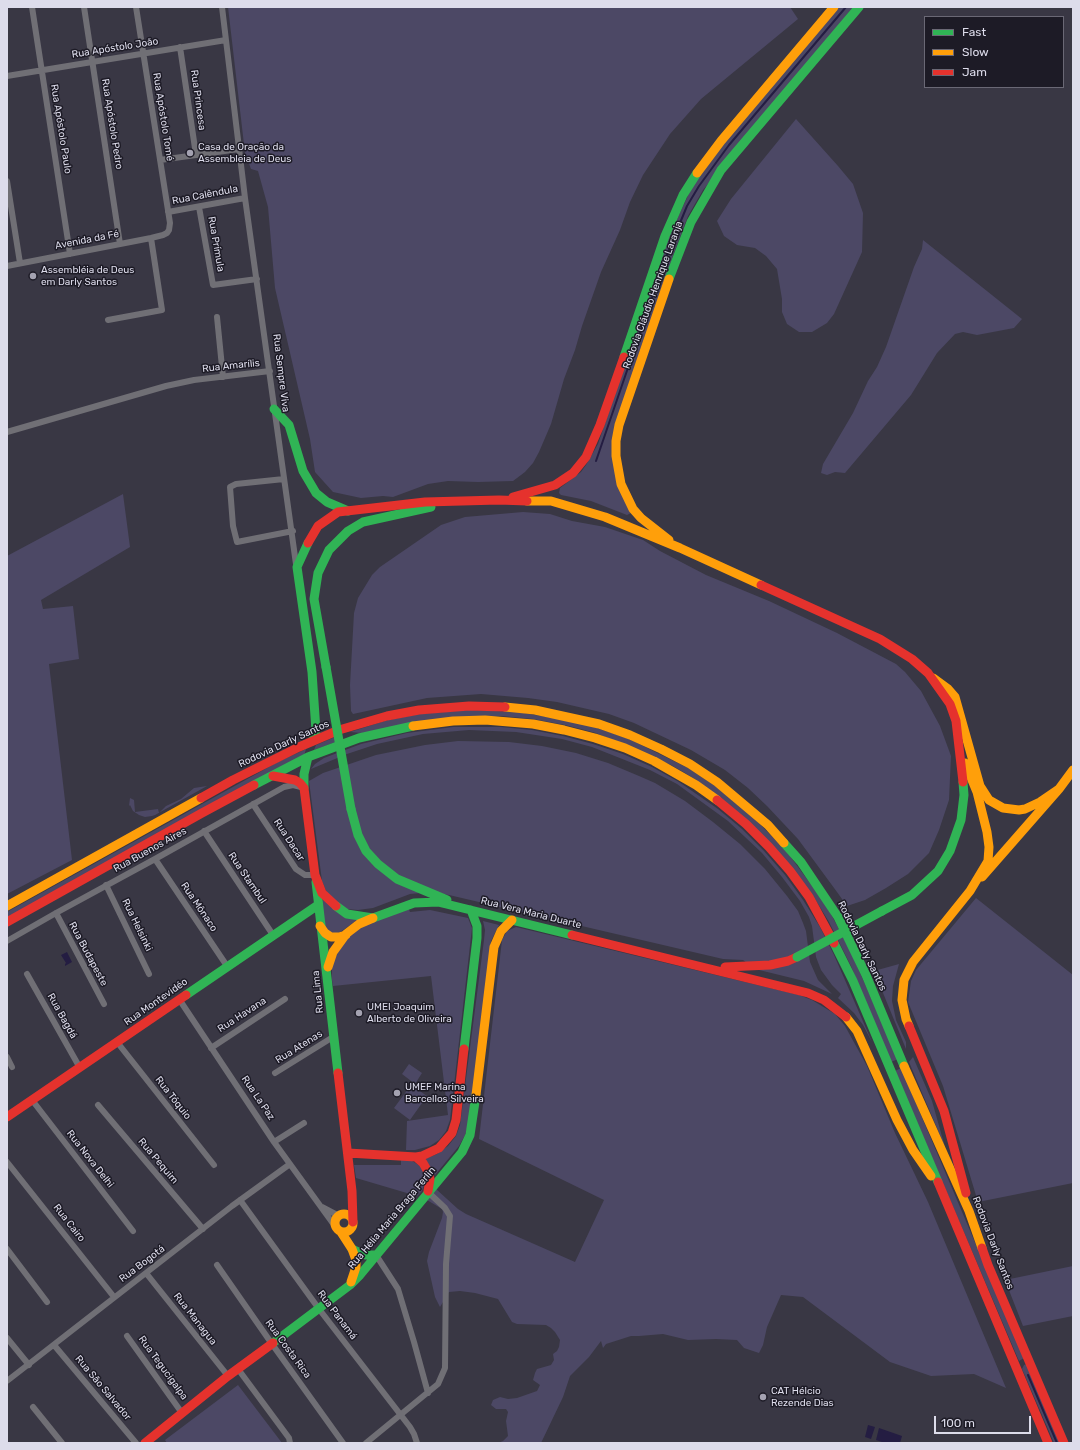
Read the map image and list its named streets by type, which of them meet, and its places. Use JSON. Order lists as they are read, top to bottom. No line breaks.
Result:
{"streets":{"main road":["Rodovia Cláudio Henrique Laranja","Rua Sempre Viva","Rodovia Darly Santos","Rua Vera Maria Duarte","Rua Lima","Rua Montevidéo","Rua La Paz","Rua Hélia Maria Braga Ferlin"],"street":["Rua Apóstolo João","Rua Princesa","Rua Apóstolo Tomé","Rua Apóstolo Pedro","Rua Apóstolo Paulo","Rua Calêndula","Avenida da Fé","Rua Prímula","Rua Amarílis","Rua Dacar","Rua Buenos Aires","Rua Stambul","Rua Mônaco","Rua Helsinki","Rua Budapeste","Rua Havana","Rua Bagdá","Rua Atenas","Rua Tóquio","Rua Nova Delhi","Rua Pequim","Rua Cairo","Rua Bogotá","Rua Panamá","Rua Managua","Rua Costa Rica","Rua Tegucigalpa","Rua São Salvador"]},"crossings":[["Rua Apóstolo João","Rua Princesa"],["Rua Apóstolo João","Rua Apóstolo Tomé"],["Rua Apóstolo João","Rua Apóstolo Pedro"],["Rua Apóstolo João","Rua Apóstolo Paulo"],["Rua Apóstolo João","Rua Sempre Viva"],["Rua Apóstolo Tomé","Rua Calêndula"],["Rua Apóstolo Tomé","Avenida da Fé"],["Rua Apóstolo Pedro","Avenida da Fé"],["Rua Apóstolo Paulo","Avenida da Fé"],["Rua Calêndula","Rua Prímula"],["Rua Calêndula","Rua Sempre Viva"],["Rua Prímula","Rua Sempre Viva"],["Rua Amarílis","Rua Sempre Viva"],["Rua Sempre Viva","Rodovia Darly Santos"],["Rua Dacar","Rua Buenos Aires"],["Rua Dacar","Rua Vera Maria Duarte"],["Rua Dacar","Rua Lima"],["Rua Buenos Aires","Rua Stambul"],["Rua Buenos Aires","Rua Mônaco"],["Rua Buenos Aires","Rua Helsinki"],["Rua Buenos Aires","Rua Budapeste"],["Rua Buenos Aires","Rua Lima"],["Rua Stambul","Rua Montevidéo"],["Rua Mônaco","Rua Montevidéo"],["Rua Vera Maria Duarte","Rua Lima"],["Rua Vera Maria Duarte","Rua Hélia Maria Braga Ferlin"],["Rua Lima","Rua Montevidéo"],["Rua Lima","Rua Atenas"],["Rua Lima","Rua La Paz"],["Rua Montevidéo","Rua Bagdá"],["Rua Montevidéo","Rua Tóquio"],["Rua Montevidéo","Rua La Paz"],["Rua Montevidéo","Rua Nova Delhi"],["Rua Havana","Rua La Paz"],["Rua La Paz","Rua Hélia Maria Braga Ferlin"],["Rua La Paz","Rua Bogotá"],["Rua Pequim","Rua Bogotá"],["Rua Hélia Maria Braga Ferlin","Rua Panamá"],["Rua Hélia Maria Braga Ferlin","Rua Managua"],["Rua Hélia Maria Braga Ferlin","Rua Costa Rica"],["Rua Hélia Maria Braga Ferlin","Rua Tegucigalpa"],["Rua Cairo","Rua Bogotá"],["Rua Bogotá","Rua Panamá"],["Rua Bogotá","Rua Managua"],["Rua Bogotá","Rua São Salvador"]],"places":["Casa de Oração da Assembleia de Deus","Assembléia de Deus em Darly Santos","UMEI Joaquim Alberto de Oliveira","UMEF Marina Barcellos Silveira","CAT Hélcio Rezende Dias"],"legend":["Fast","Slow","Jam"],"scale_bar":"100 m"}
